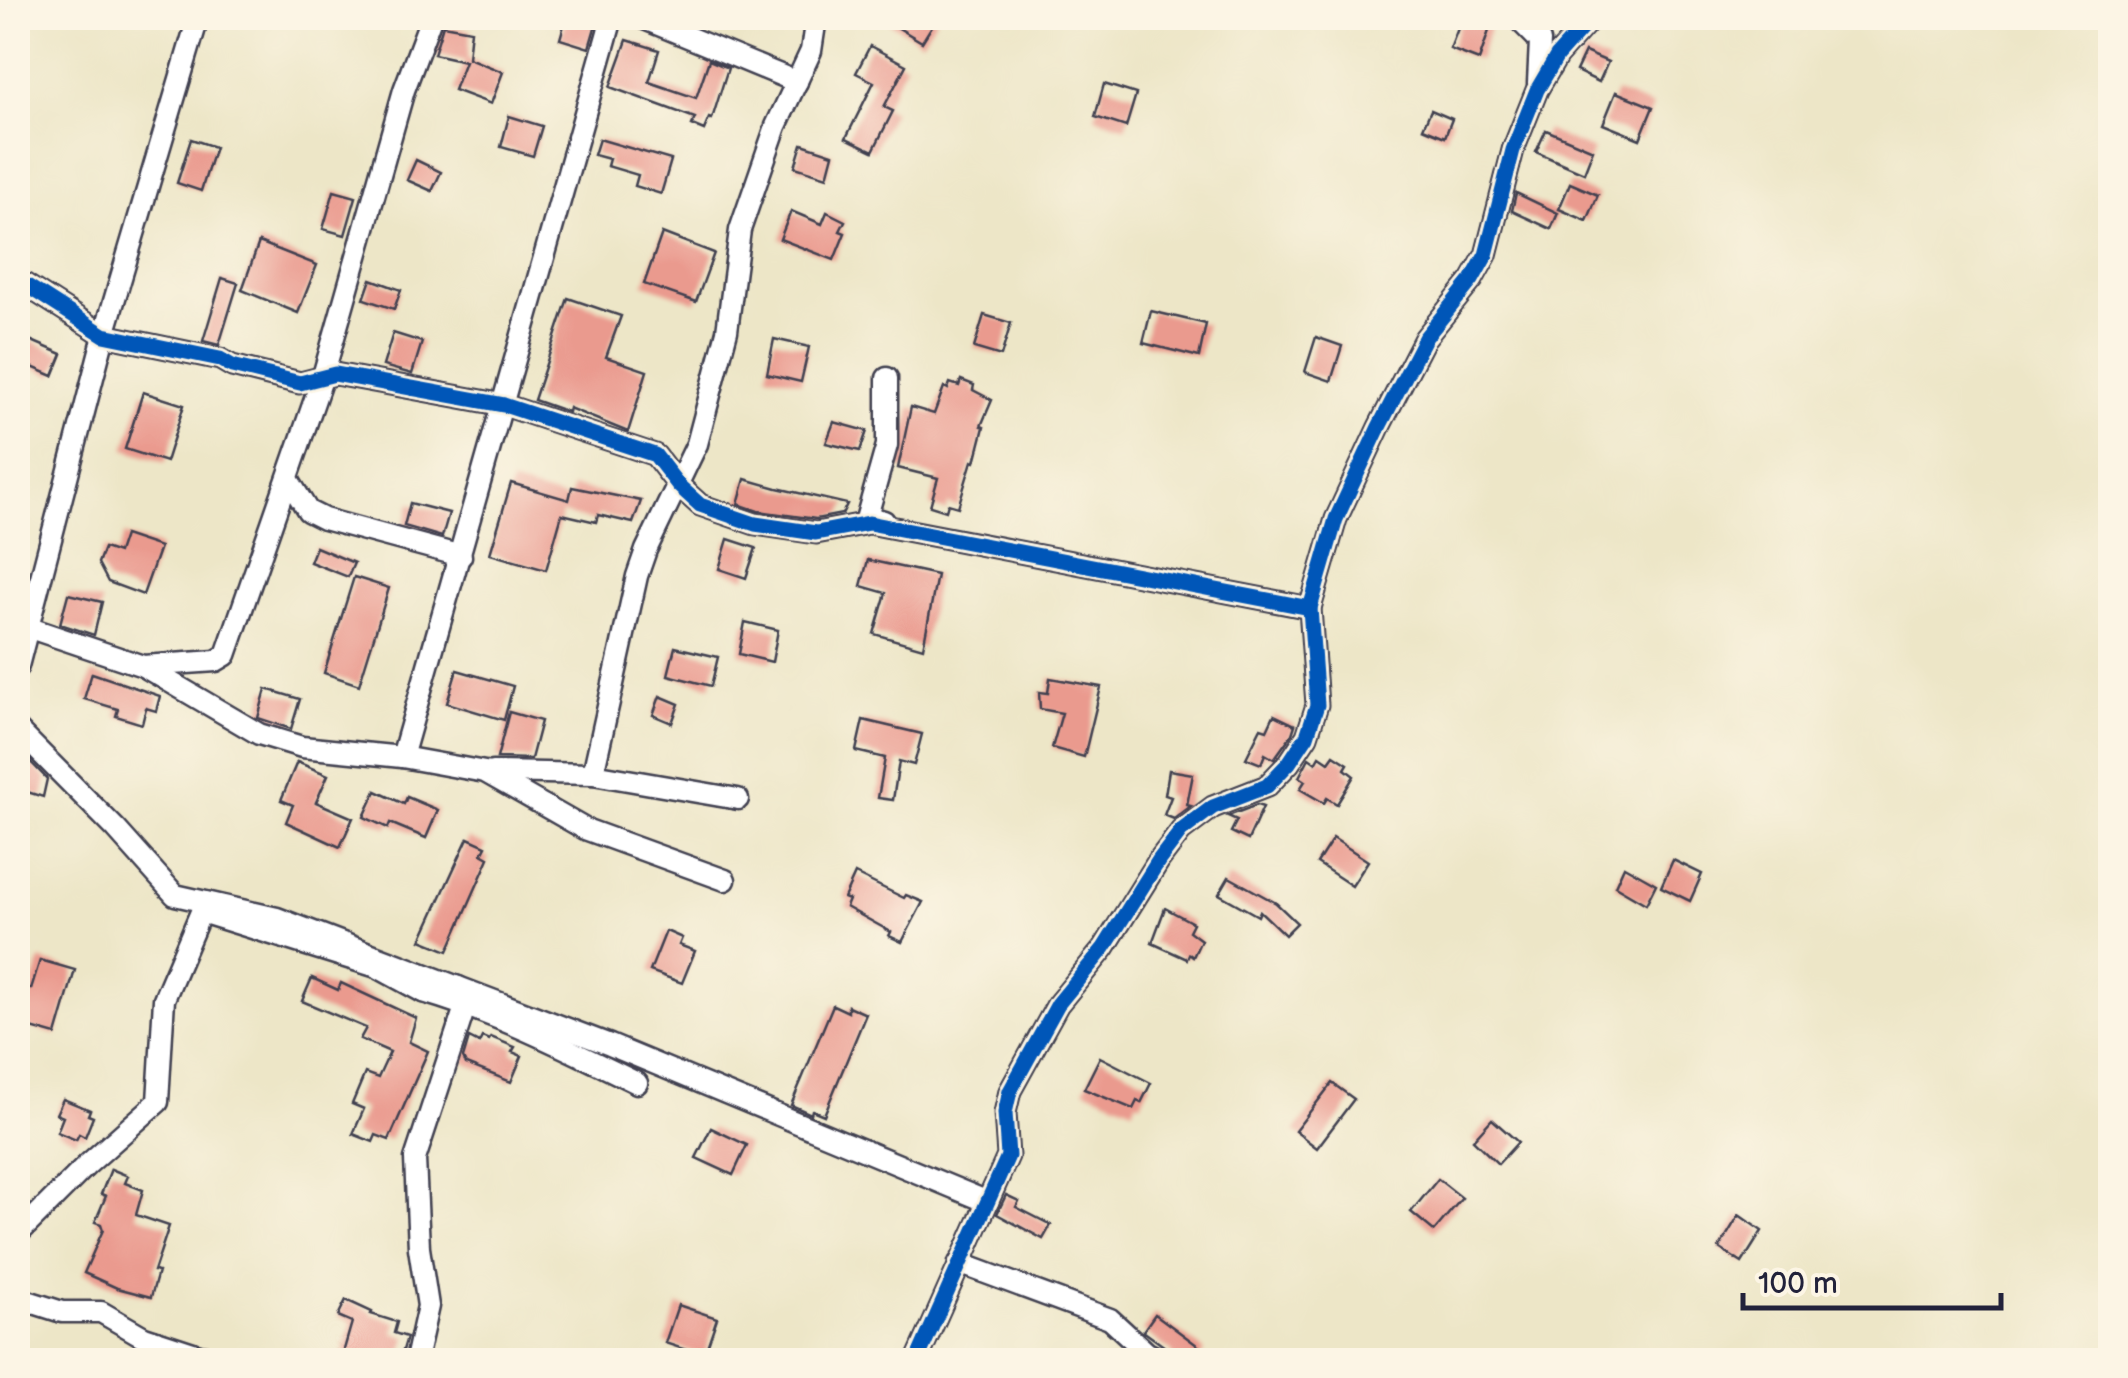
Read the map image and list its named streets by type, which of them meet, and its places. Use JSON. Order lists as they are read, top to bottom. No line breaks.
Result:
{"scale_bar":"100 m"}
